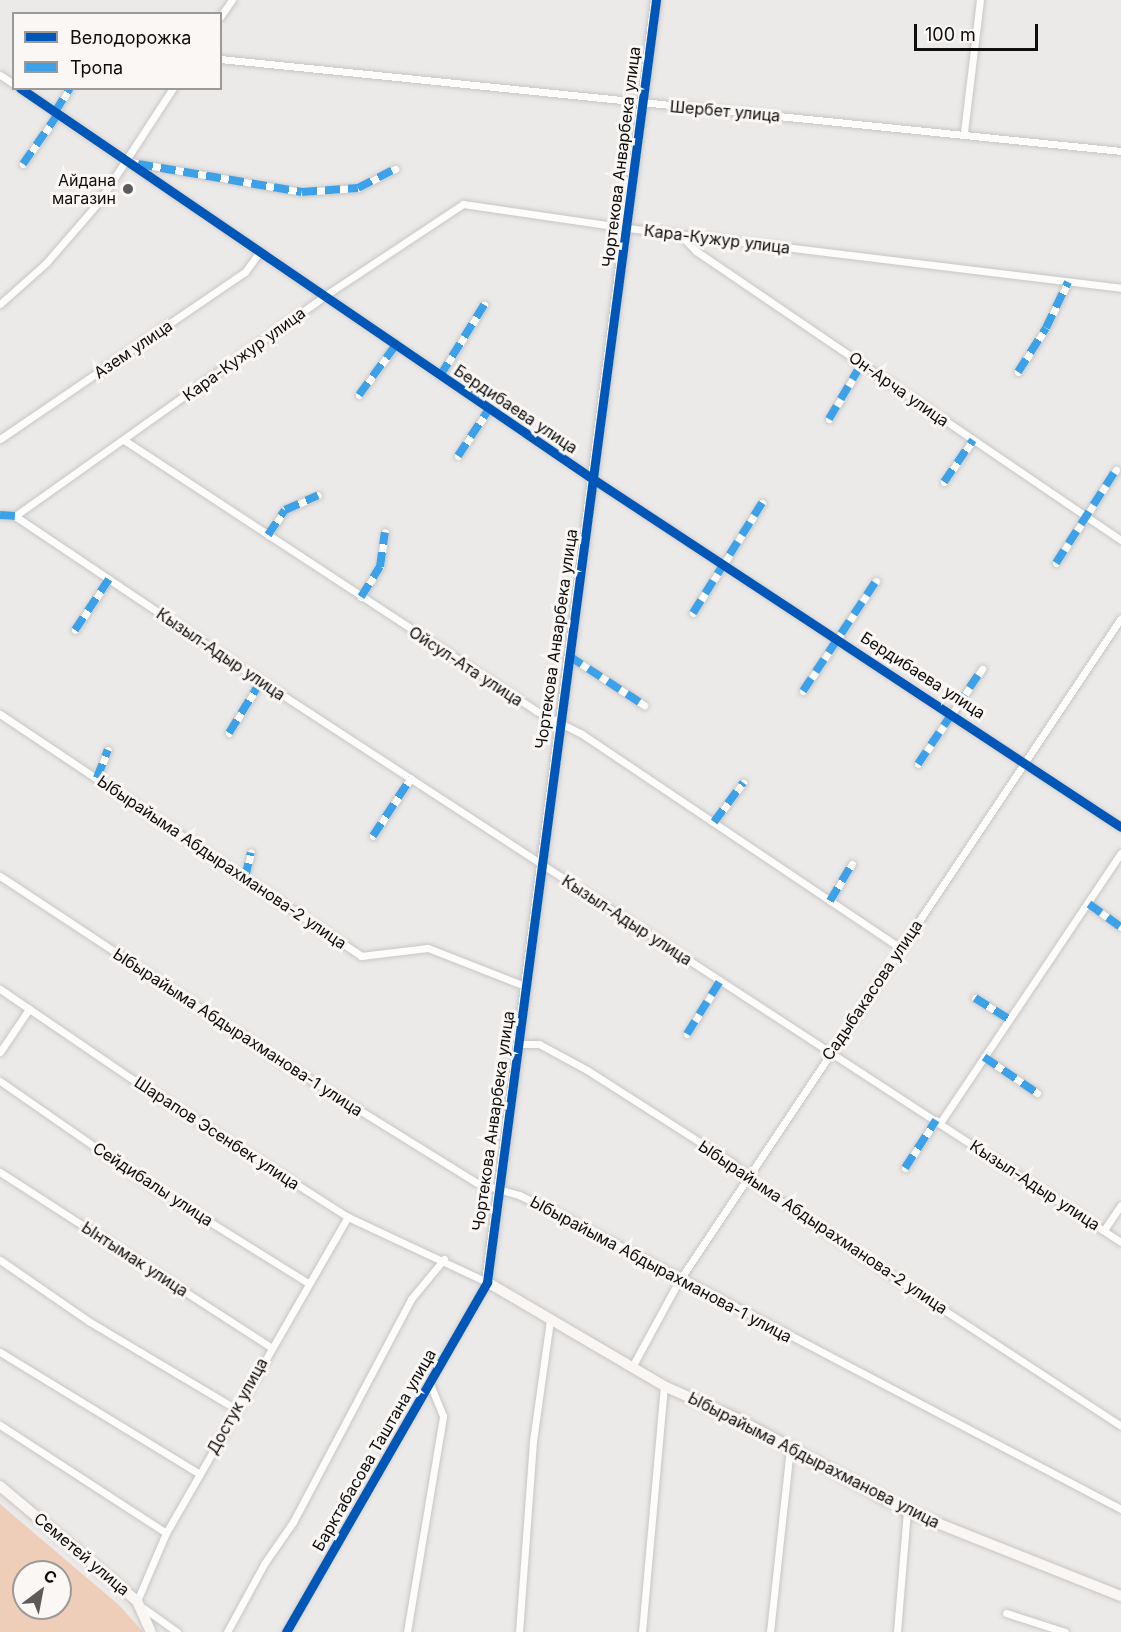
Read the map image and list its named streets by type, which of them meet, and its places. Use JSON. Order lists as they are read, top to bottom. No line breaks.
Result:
{"streets":{"street":["Шербет улица","Чортекова Анварбека улица","Кара-Кужур улица","Азем улица","Он-Арча улица","Бердибаева улица","Кызыл-Адыр улица","Ойсул-Ата улица","Ыбырайыма Абдырахманова-2 улица","Садыбакасова улица","Ыбырайыма Абдырахманова-1 улица","Шарапов Эсенбек улица","Сейдибалы улица","Ынтымак улица","Достук улица","Барктабасова Таштана улица","Ыбырайыма Абдырахманова улица","Семетей улица"]},"crossings":[["Шербет улица","Чортекова Анварбека улица"],["Чортекова Анварбека улица","Кара-Кужур улица"],["Чортекова Анварбека улица","Бердибаева улица"],["Чортекова Анварбека улица","Кызыл-Адыр улица"],["Чортекова Анварбека улица","Ойсул-Ата улица"],["Чортекова Анварбека улица","Ыбырайыма Абдырахманова-2 улица"],["Чортекова Анварбека улица","Ыбырайыма Абдырахманова-1 улица"],["Чортекова Анварбека улица","Шарапов Эсенбек улица"],["Чортекова Анварбека улица","Барктабасова Таштана улица"],["Чортекова Анварбека улица","Ыбырайыма Абдырахманова улица"],["Кара-Кужур улица","Он-Арча улица"],["Кара-Кужур улица","Бердибаева улица"],["Кара-Кужур улица","Кызыл-Адыр улица"],["Кара-Кужур улица","Ойсул-Ата улица"],["Азем улица","Бердибаева улица"],["Бердибаева улица","Садыбакасова улица"],["Кызыл-Адыр улица","Садыбакасова улица"],["Ойсул-Ата улица","Садыбакасова улица"],["Ыбырайыма Абдырахманова-2 улица","Садыбакасова улица"],["Садыбакасова улица","Ыбырайыма Абдырахманова-1 улица"],["Садыбакасова улица","Ыбырайыма Абдырахманова улица"],["Шарапов Эсенбек улица","Достук улица"],["Шарапов Эсенбек улица","Барктабасова Таштана улица"],["Шарапов Эсенбек улица","Ыбырайыма Абдырахманова улица"],["Сейдибалы улица","Достук улица"],["Ынтымак улица","Достук улица"],["Достук улица","Семетей улица"],["Барктабасова Таштана улица","Ыбырайыма Абдырахманова улица"]],"places":["Айдана магазин"],"legend":["Велодорожка","Тропа"],"scale_bar":"100 m","north":"top right"}
